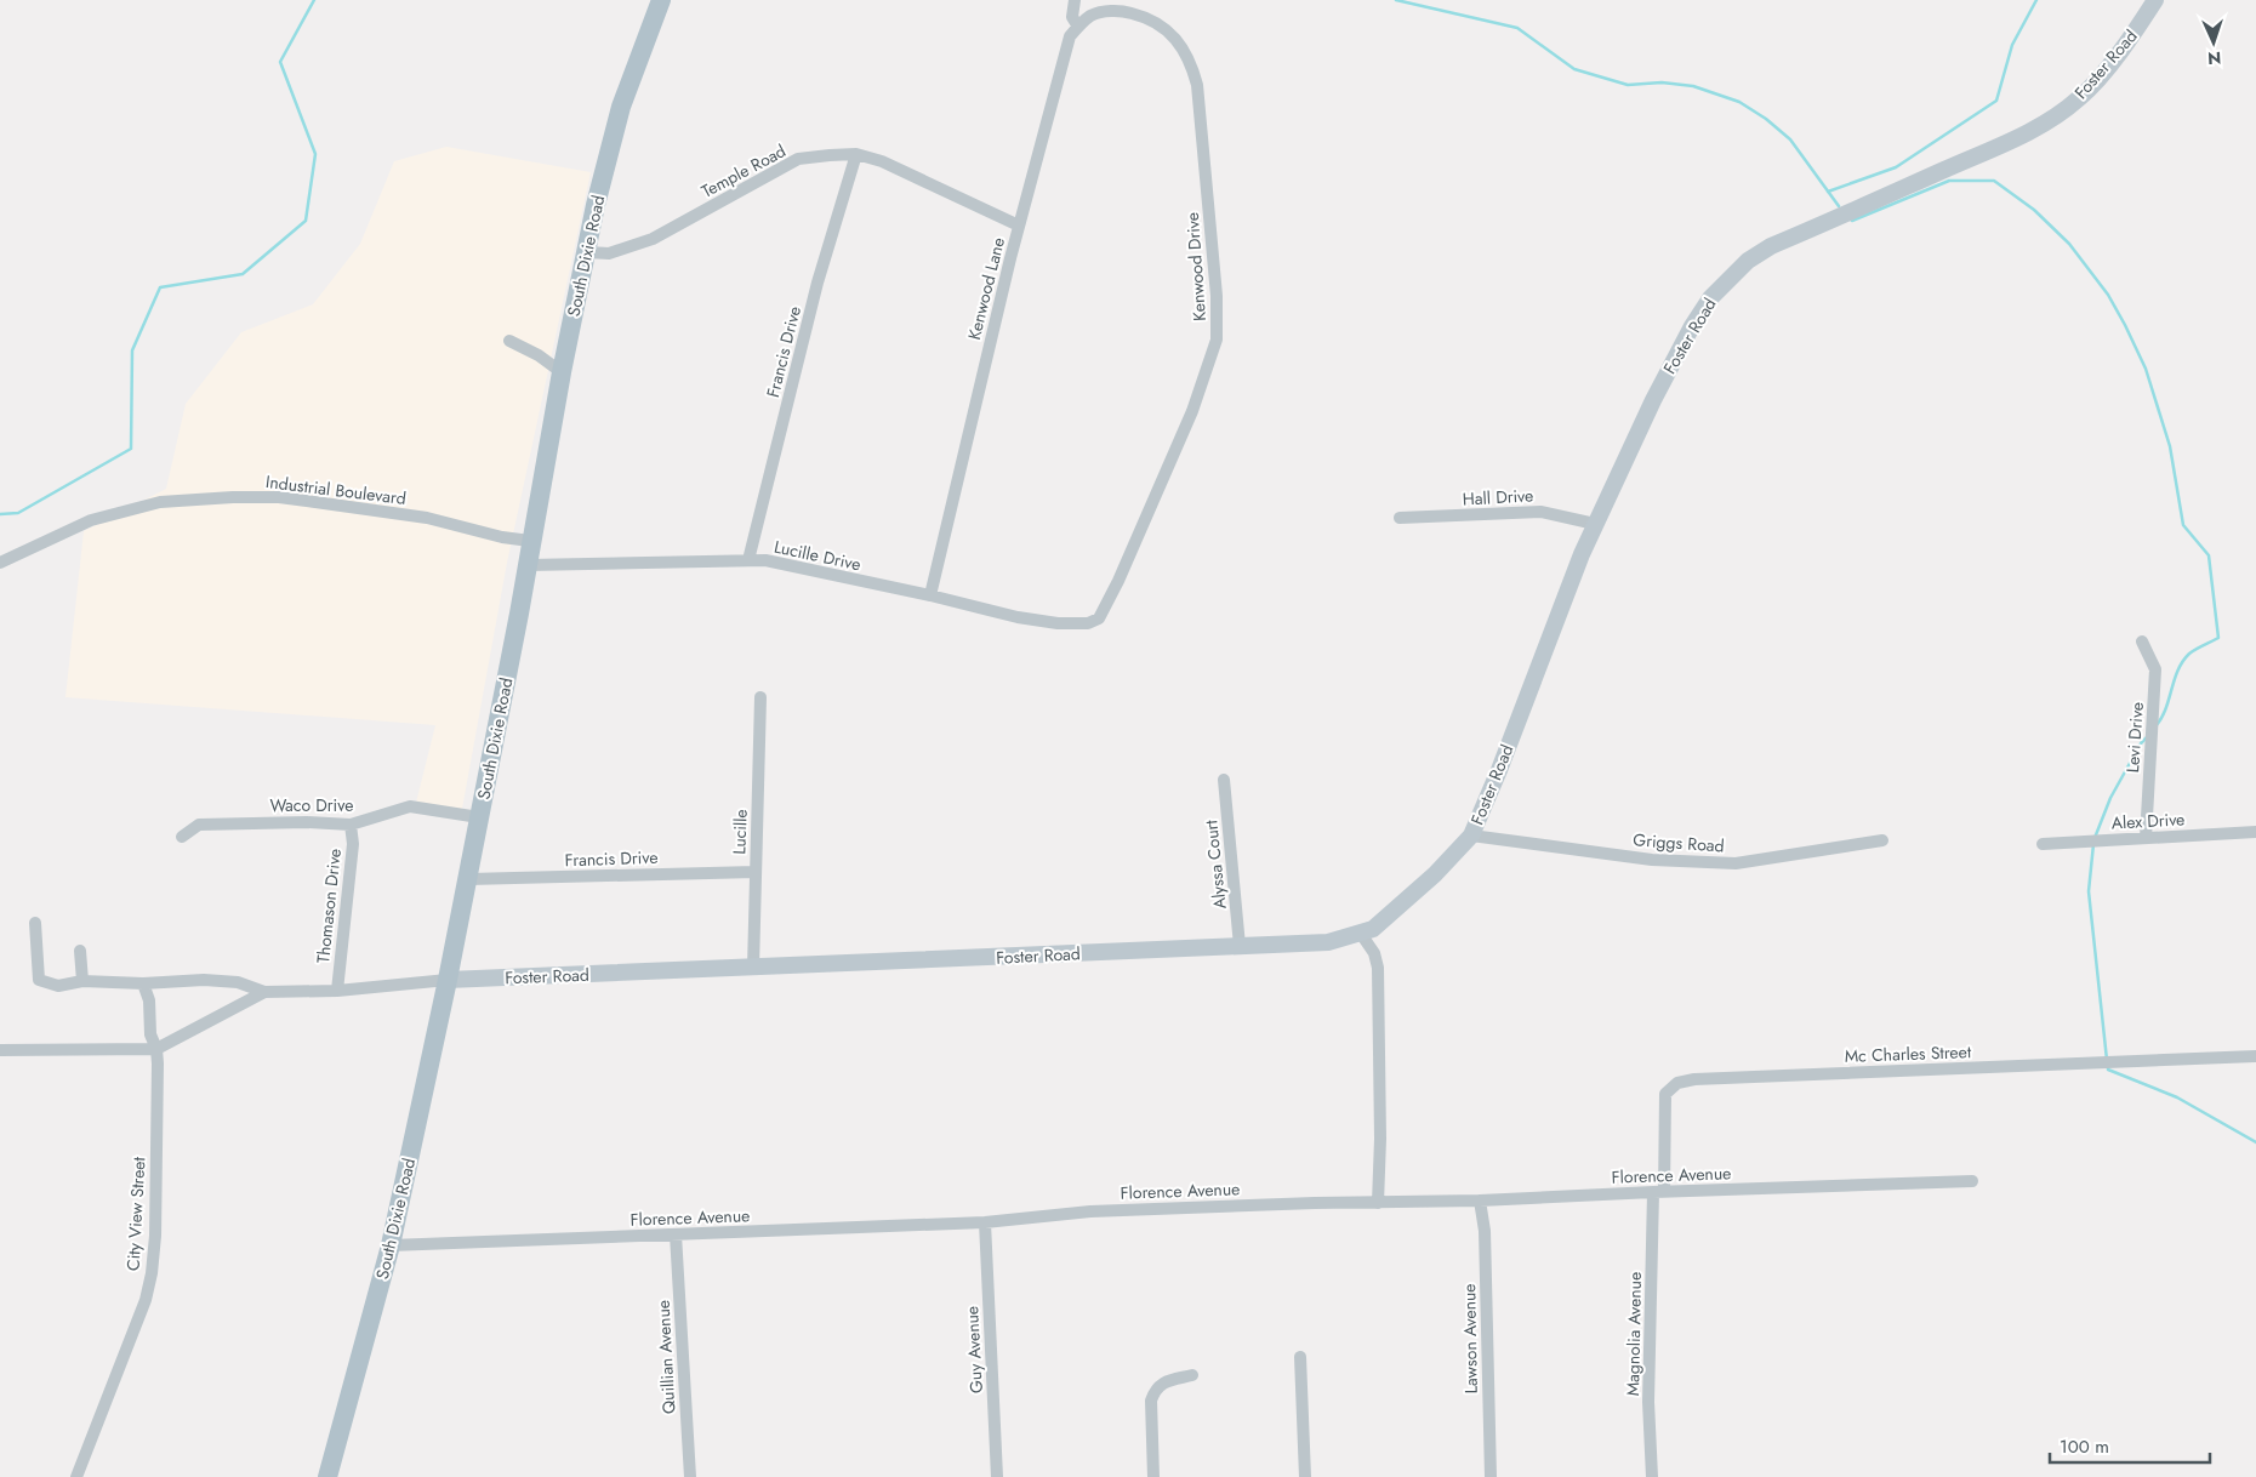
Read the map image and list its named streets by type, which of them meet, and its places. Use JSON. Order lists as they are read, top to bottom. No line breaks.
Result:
{"streets":{"main road":["South Dixie Road"],"street":["Foster Road","Temple Road","Kenwood Drive","Kenwood Lane","Francis Drive","Industrial Boulevard","Hall Drive","Lucille Drive","Levi Drive","Waco Drive","Alex Drive","Lucille","Griggs Road","Alyssa Court","Thomason Drive","Mc Charles Street","Florence Avenue","City View Street","Magnolia Avenue","Lawson Avenue","Guy Avenue","Quillian Avenue"]},"crossings":[["Foster Road","South Dixie Road"],["Foster Road","Hall Drive"],["Foster Road","Lucille"],["Foster Road","Griggs Road"],["Foster Road","Alyssa Court"],["Temple Road","South Dixie Road"],["Temple Road","Kenwood Lane"],["Temple Road","Francis Drive"],["South Dixie Road","Francis Drive"],["South Dixie Road","Industrial Boulevard"],["South Dixie Road","Lucille Drive"],["South Dixie Road","Waco Drive"],["South Dixie Road","Florence Avenue"],["Kenwood Drive","Kenwood Lane"],["Kenwood Drive","Lucille Drive"],["Kenwood Lane","Lucille Drive"],["Francis Drive","Lucille Drive"],["Francis Drive","Lucille"],["Levi Drive","Alex Drive"],["Waco Drive","Thomason Drive"],["Mc Charles Street","Florence Avenue"],["Mc Charles Street","Magnolia Avenue"],["Florence Avenue","Magnolia Avenue"],["Florence Avenue","Lawson Avenue"],["Florence Avenue","Guy Avenue"],["Florence Avenue","Quillian Avenue"]],"scale_bar":"100 m","north":"bottom"}
